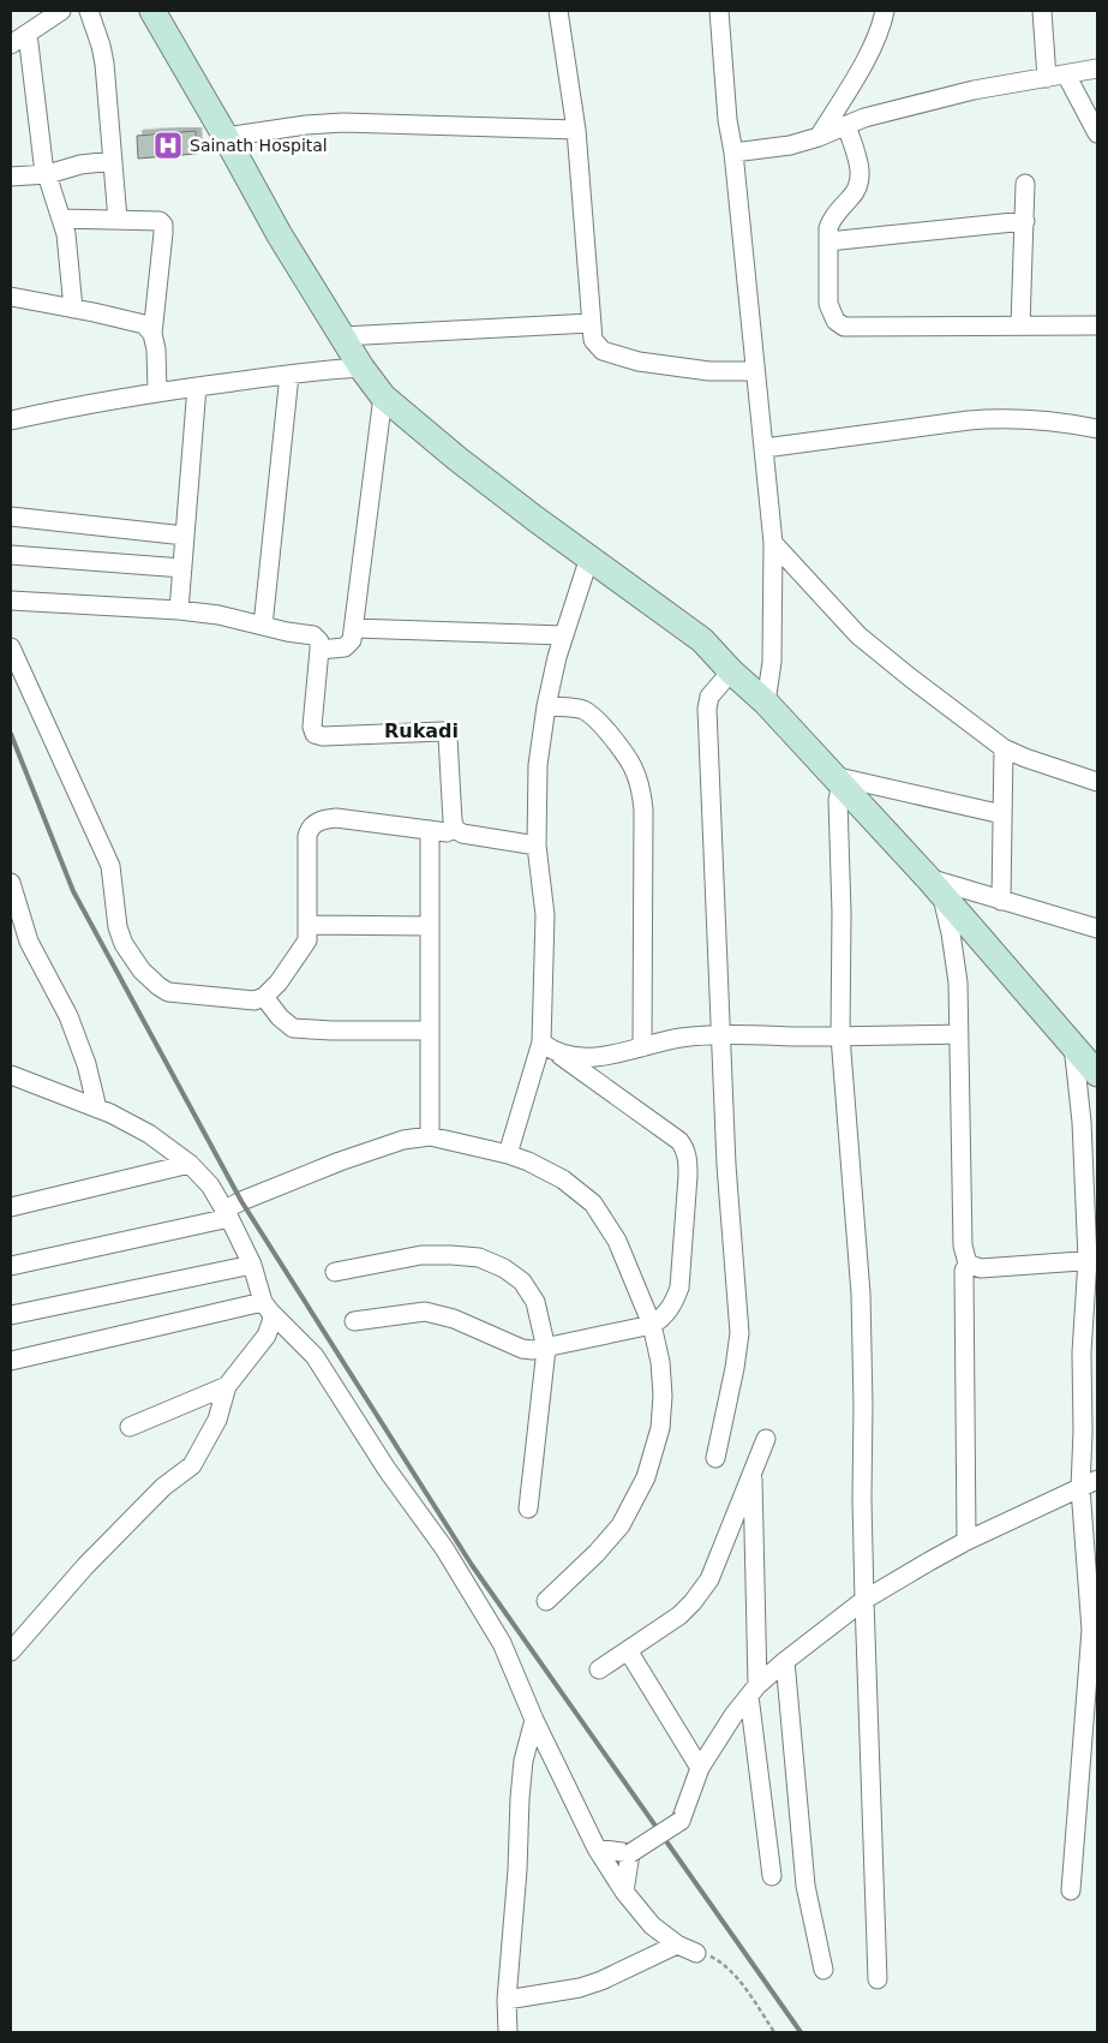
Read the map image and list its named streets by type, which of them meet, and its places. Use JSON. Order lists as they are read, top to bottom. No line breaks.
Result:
{"districts":["Rukadi"],"places":{"hospital":["Sainath Hospital"]}}
